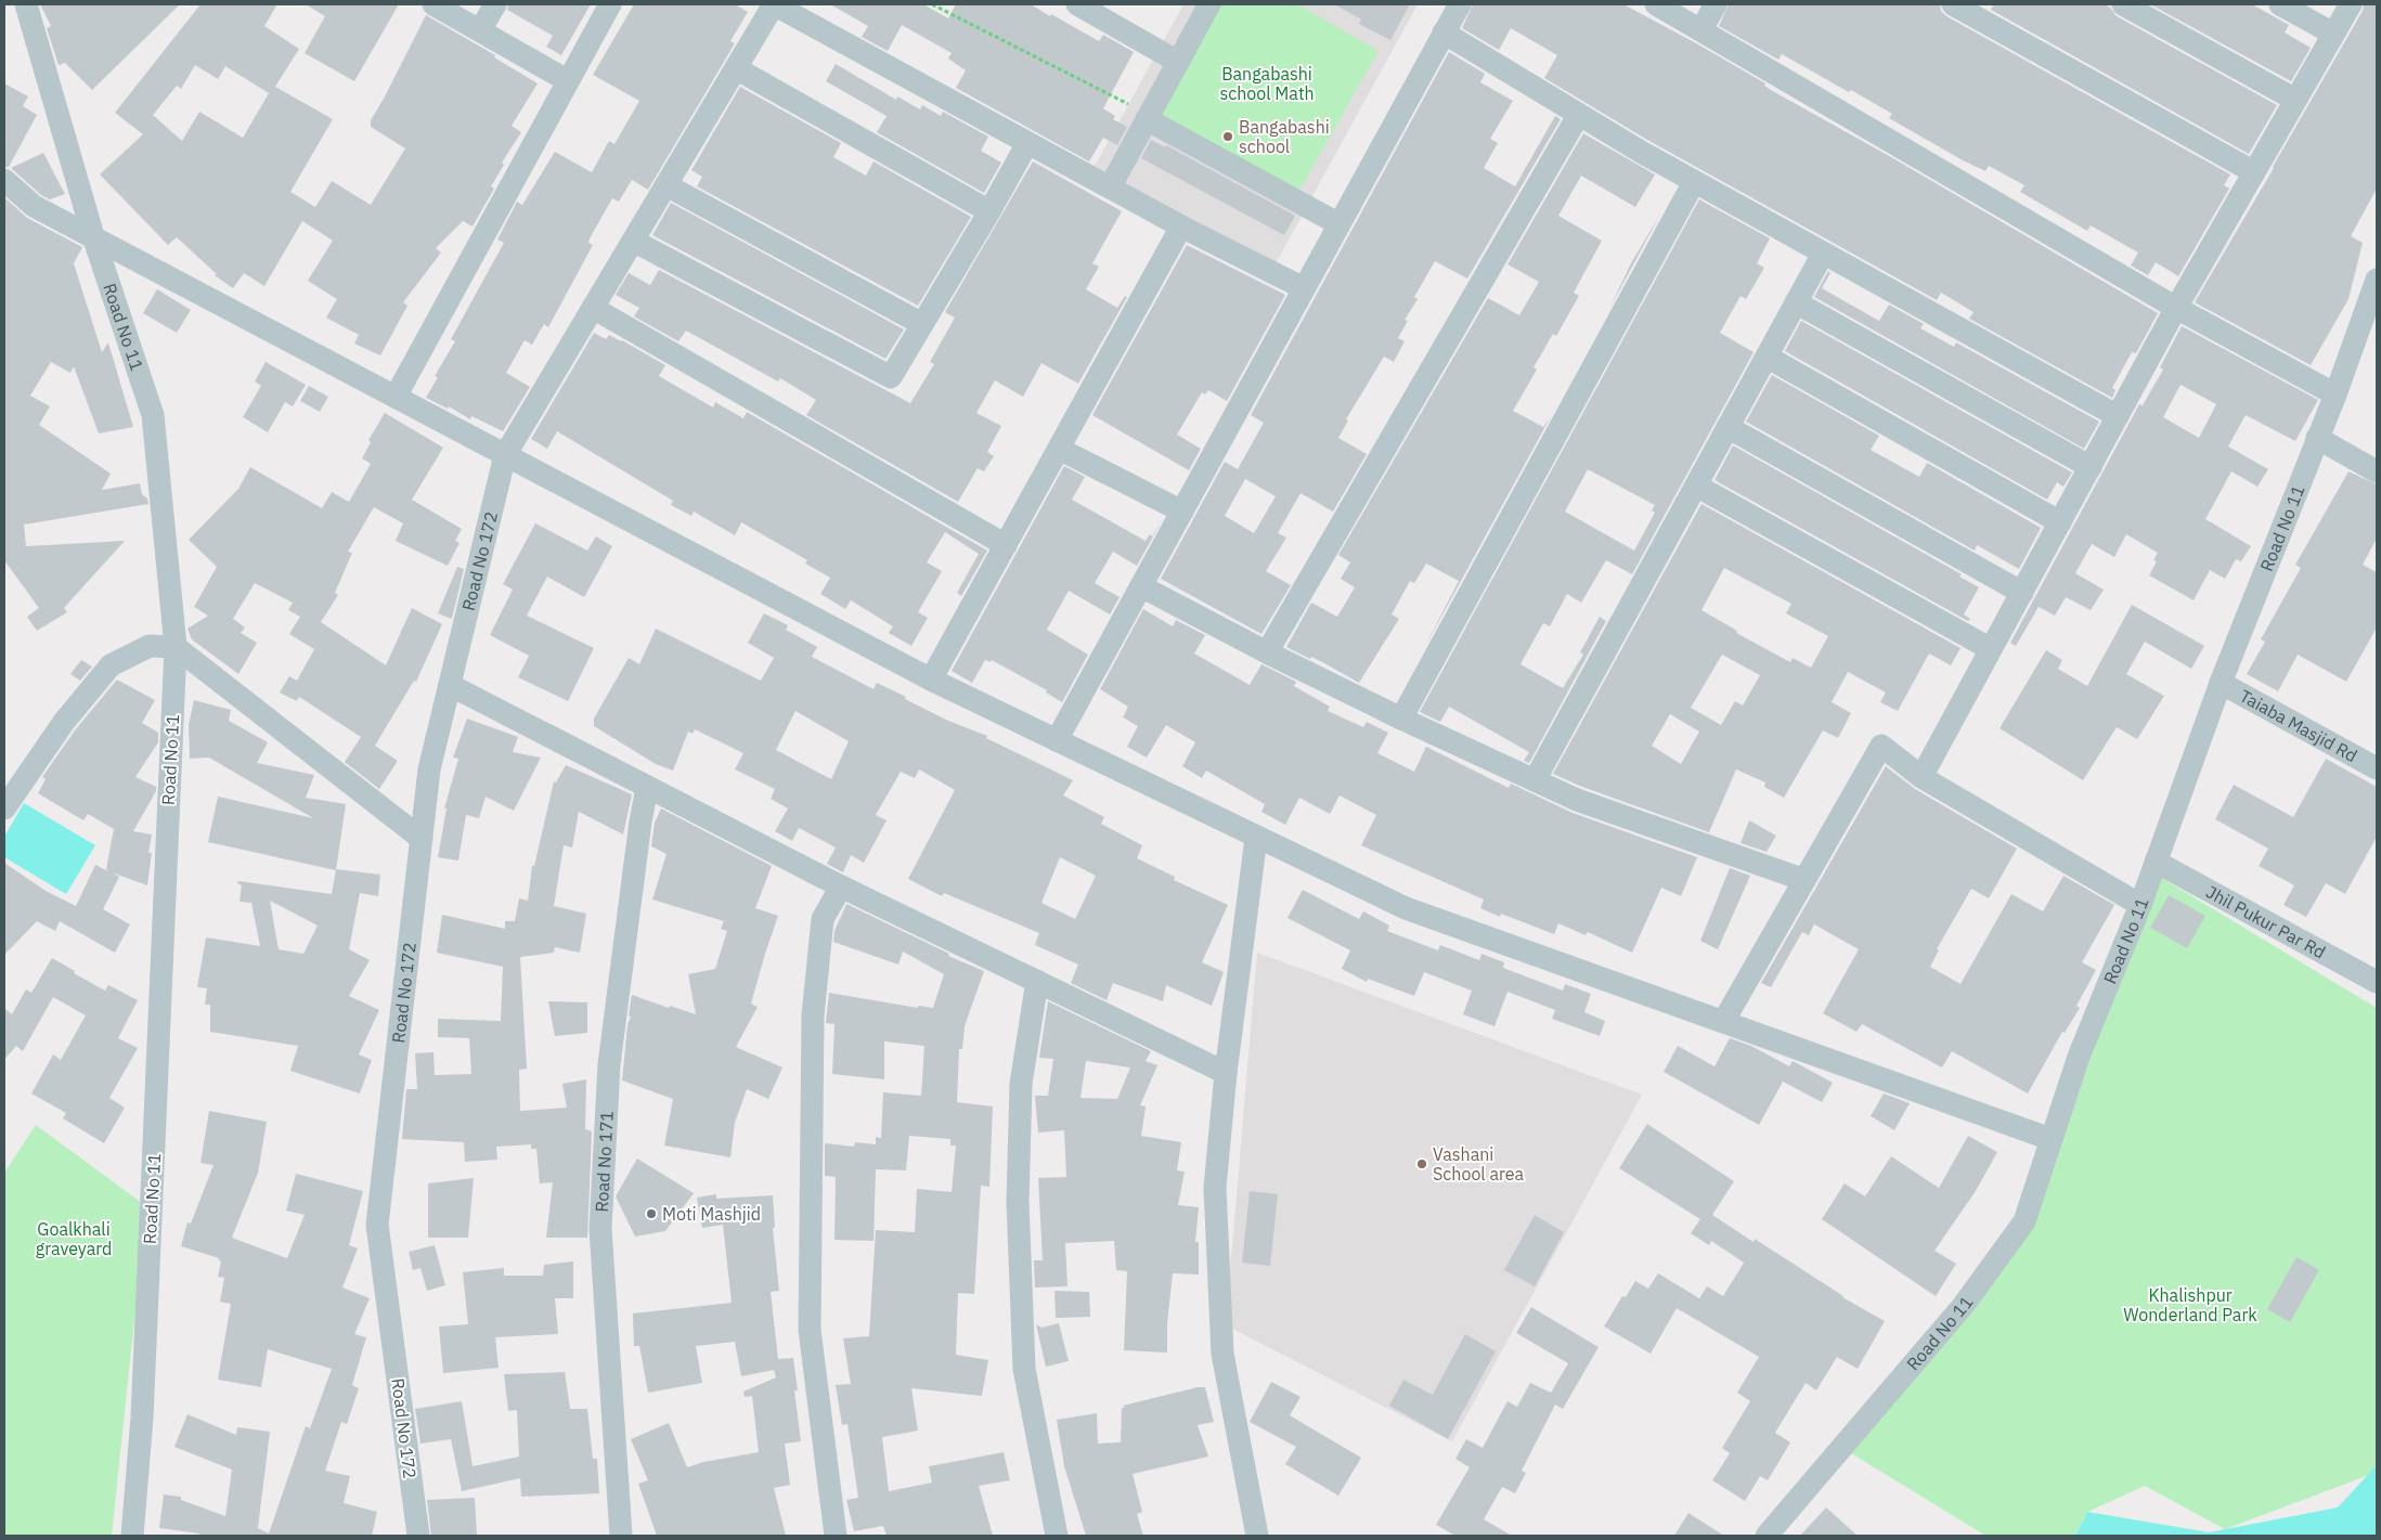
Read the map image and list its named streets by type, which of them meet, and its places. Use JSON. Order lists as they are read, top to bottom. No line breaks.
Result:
{"streets":{"street":["Road No 11","Road No 172","Taiaba Masjid Rd","Jhil Pukur Par Rd","Road No 171"]},"crossings":[["Road No 11","Taiaba Masjid Rd"],["Road No 11","Jhil Pukur Par Rd"]],"parks":["Bangabashi school Math","Goalkhali graveyard","Khalishpur Wonderland Park"],"places":["Bangabashi school","Vashani School area","Moti Mashjid"]}
